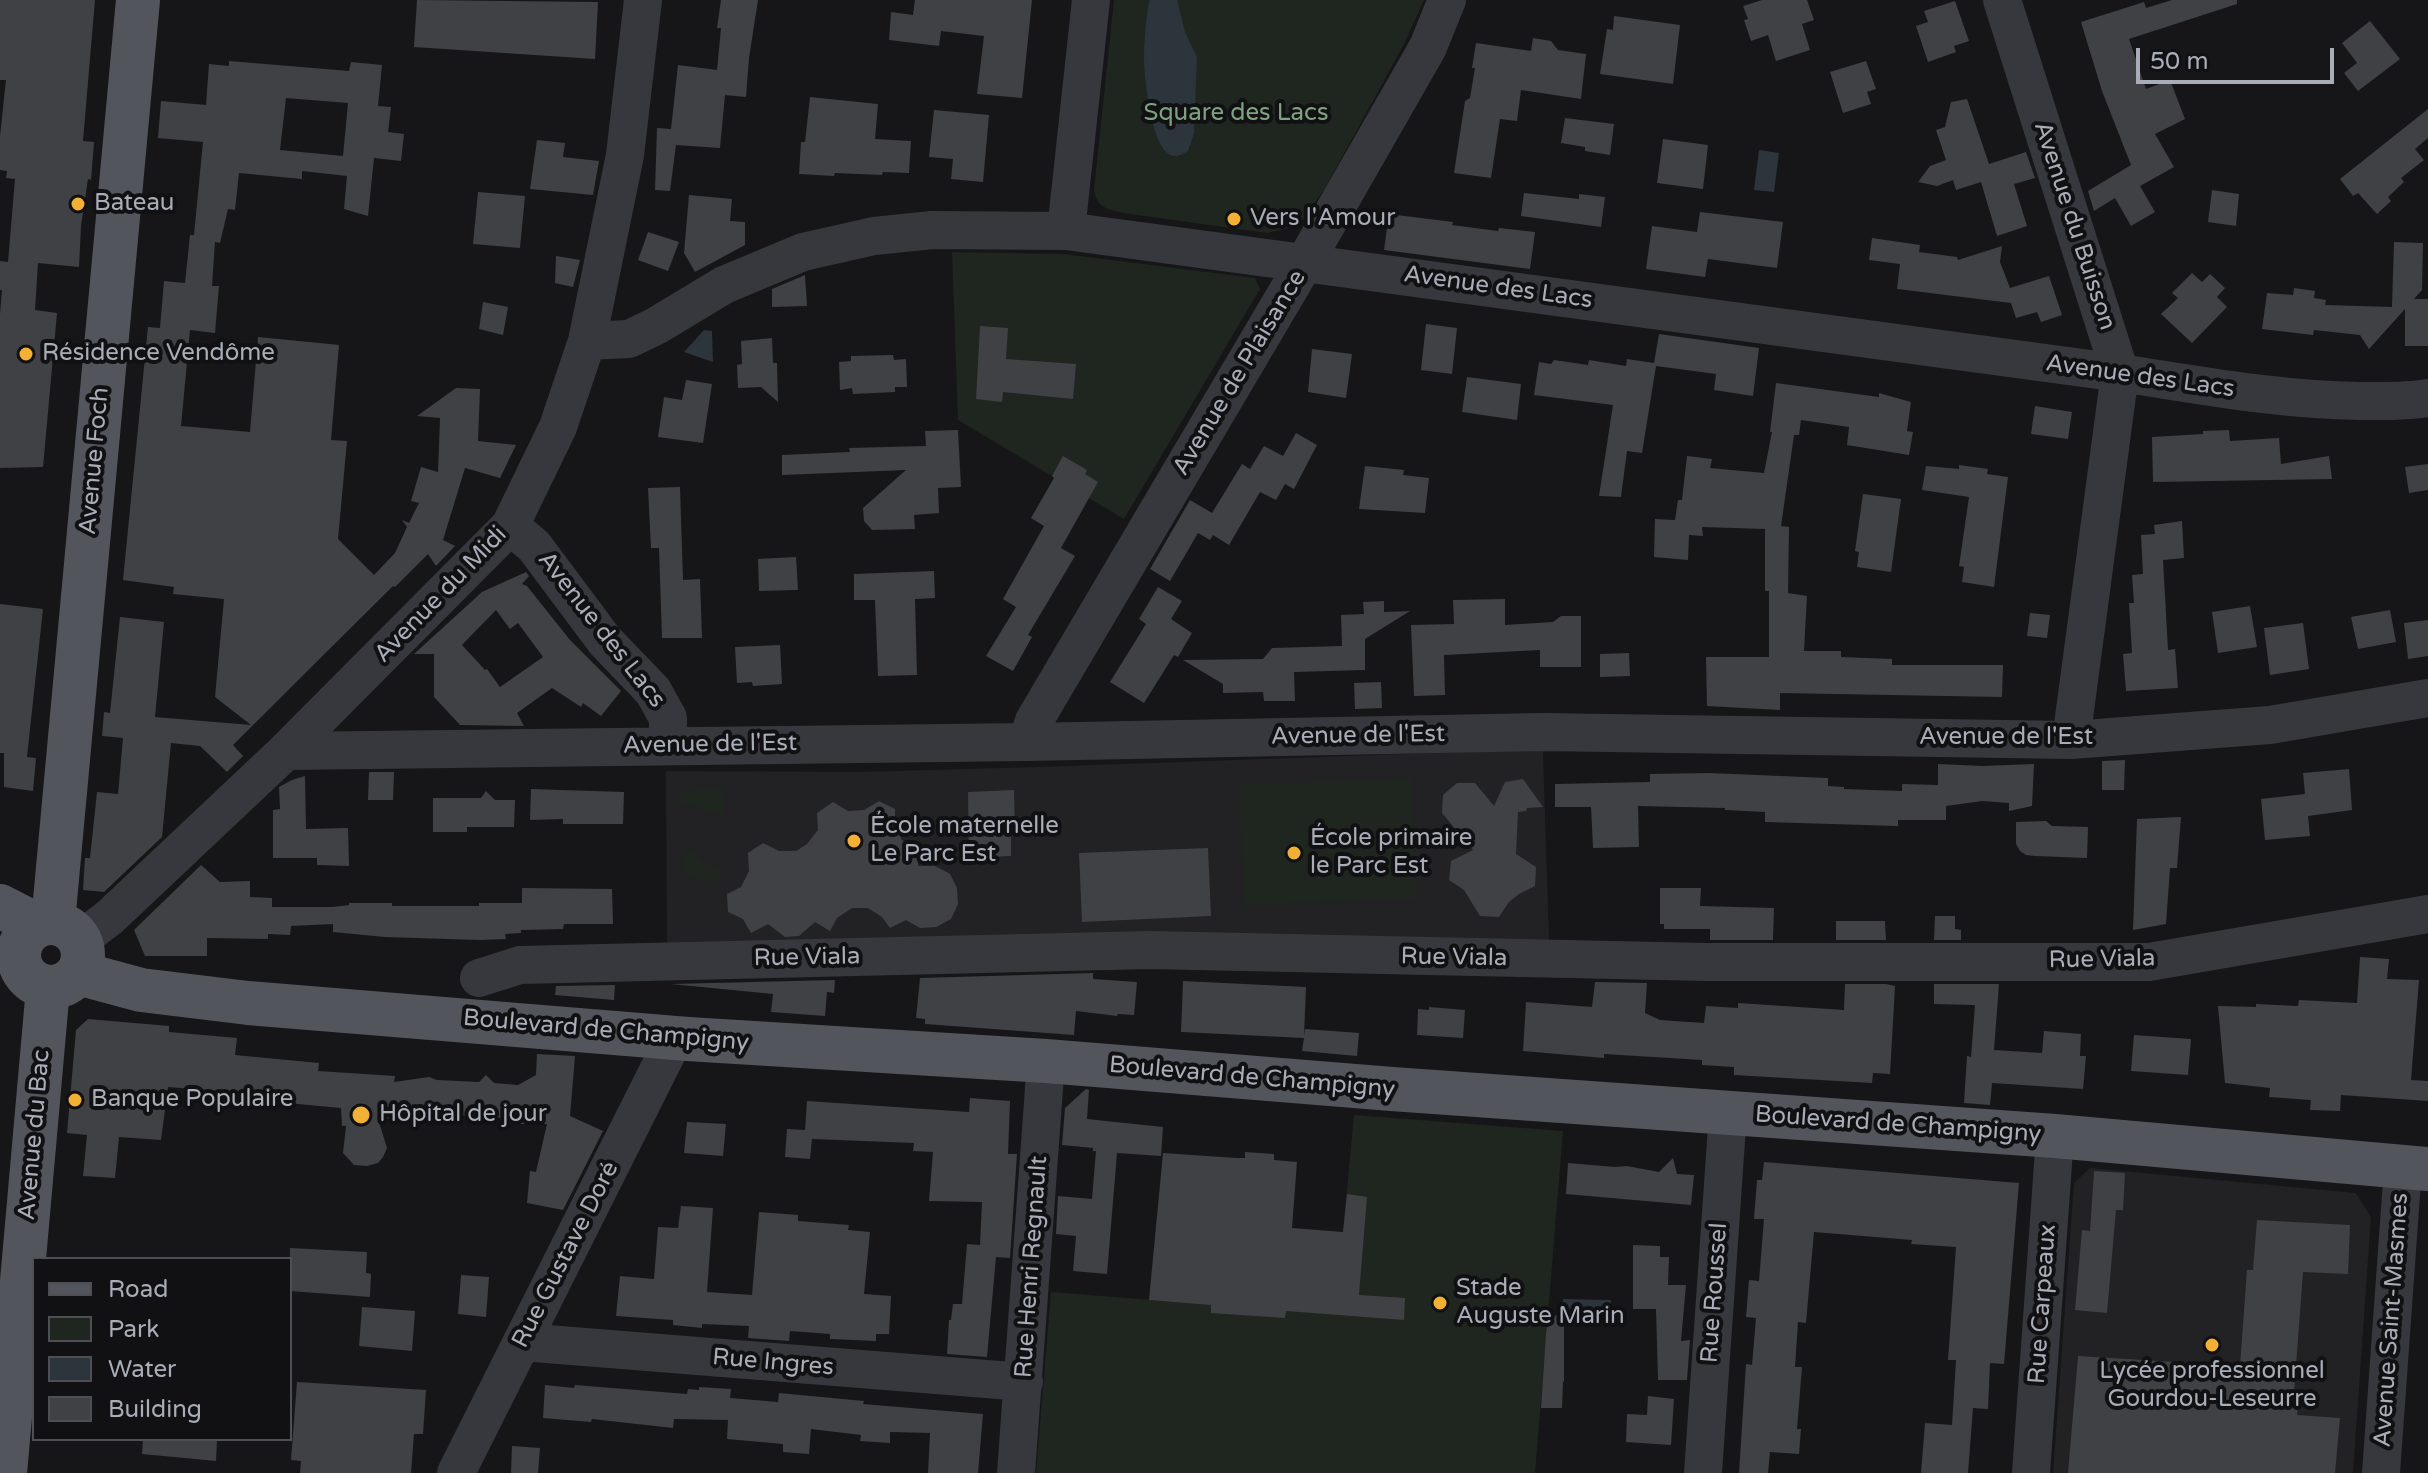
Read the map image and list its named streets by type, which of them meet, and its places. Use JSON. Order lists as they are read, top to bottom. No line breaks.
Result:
{"streets":{"main road":["Avenue Foch","Boulevard de Champigny","Avenue du Bac"],"street":["Avenue du Buisson","Avenue des Lacs","Avenue de Plaisance","Avenue du Midi","Avenue de l'Est","Rue Viala","Rue Gustave Doré","Rue Henri Regnault","Rue Roussel","Rue Carpeaux","Avenue Saint-Masmes","Rue Ingres"]},"crossings":[["Avenue du Buisson","Avenue des Lacs"],["Avenue du Buisson","Avenue de l'Est"],["Avenue des Lacs","Avenue de Plaisance"],["Avenue des Lacs","Avenue du Midi"],["Avenue des Lacs","Avenue de l'Est"],["Avenue de Plaisance","Avenue de l'Est"],["Avenue Foch","Avenue du Midi"],["Avenue Foch","Boulevard de Champigny"],["Avenue Foch","Avenue du Bac"],["Avenue du Midi","Avenue de l'Est"],["Avenue du Midi","Boulevard de Champigny"],["Avenue du Midi","Avenue du Bac"],["Boulevard de Champigny","Avenue du Bac"],["Boulevard de Champigny","Rue Gustave Doré"],["Boulevard de Champigny","Rue Henri Regnault"],["Boulevard de Champigny","Rue Roussel"],["Boulevard de Champigny","Rue Carpeaux"],["Boulevard de Champigny","Avenue Saint-Masmes"],["Rue Gustave Doré","Rue Ingres"],["Rue Henri Regnault","Rue Ingres"]],"parks":["Square des Lacs"],"places":["Bateau","Vers l'Amour","Résidence Vendôme","École maternelle Le Parc Est","École primaire le Parc Est","Banque Populaire","Hôpital de jour","Stade Auguste Marin","Lycée professionnel Gourdou-Leseurre"],"legend":["Road","Park","Water","Building"],"scale_bar":"50 m"}
